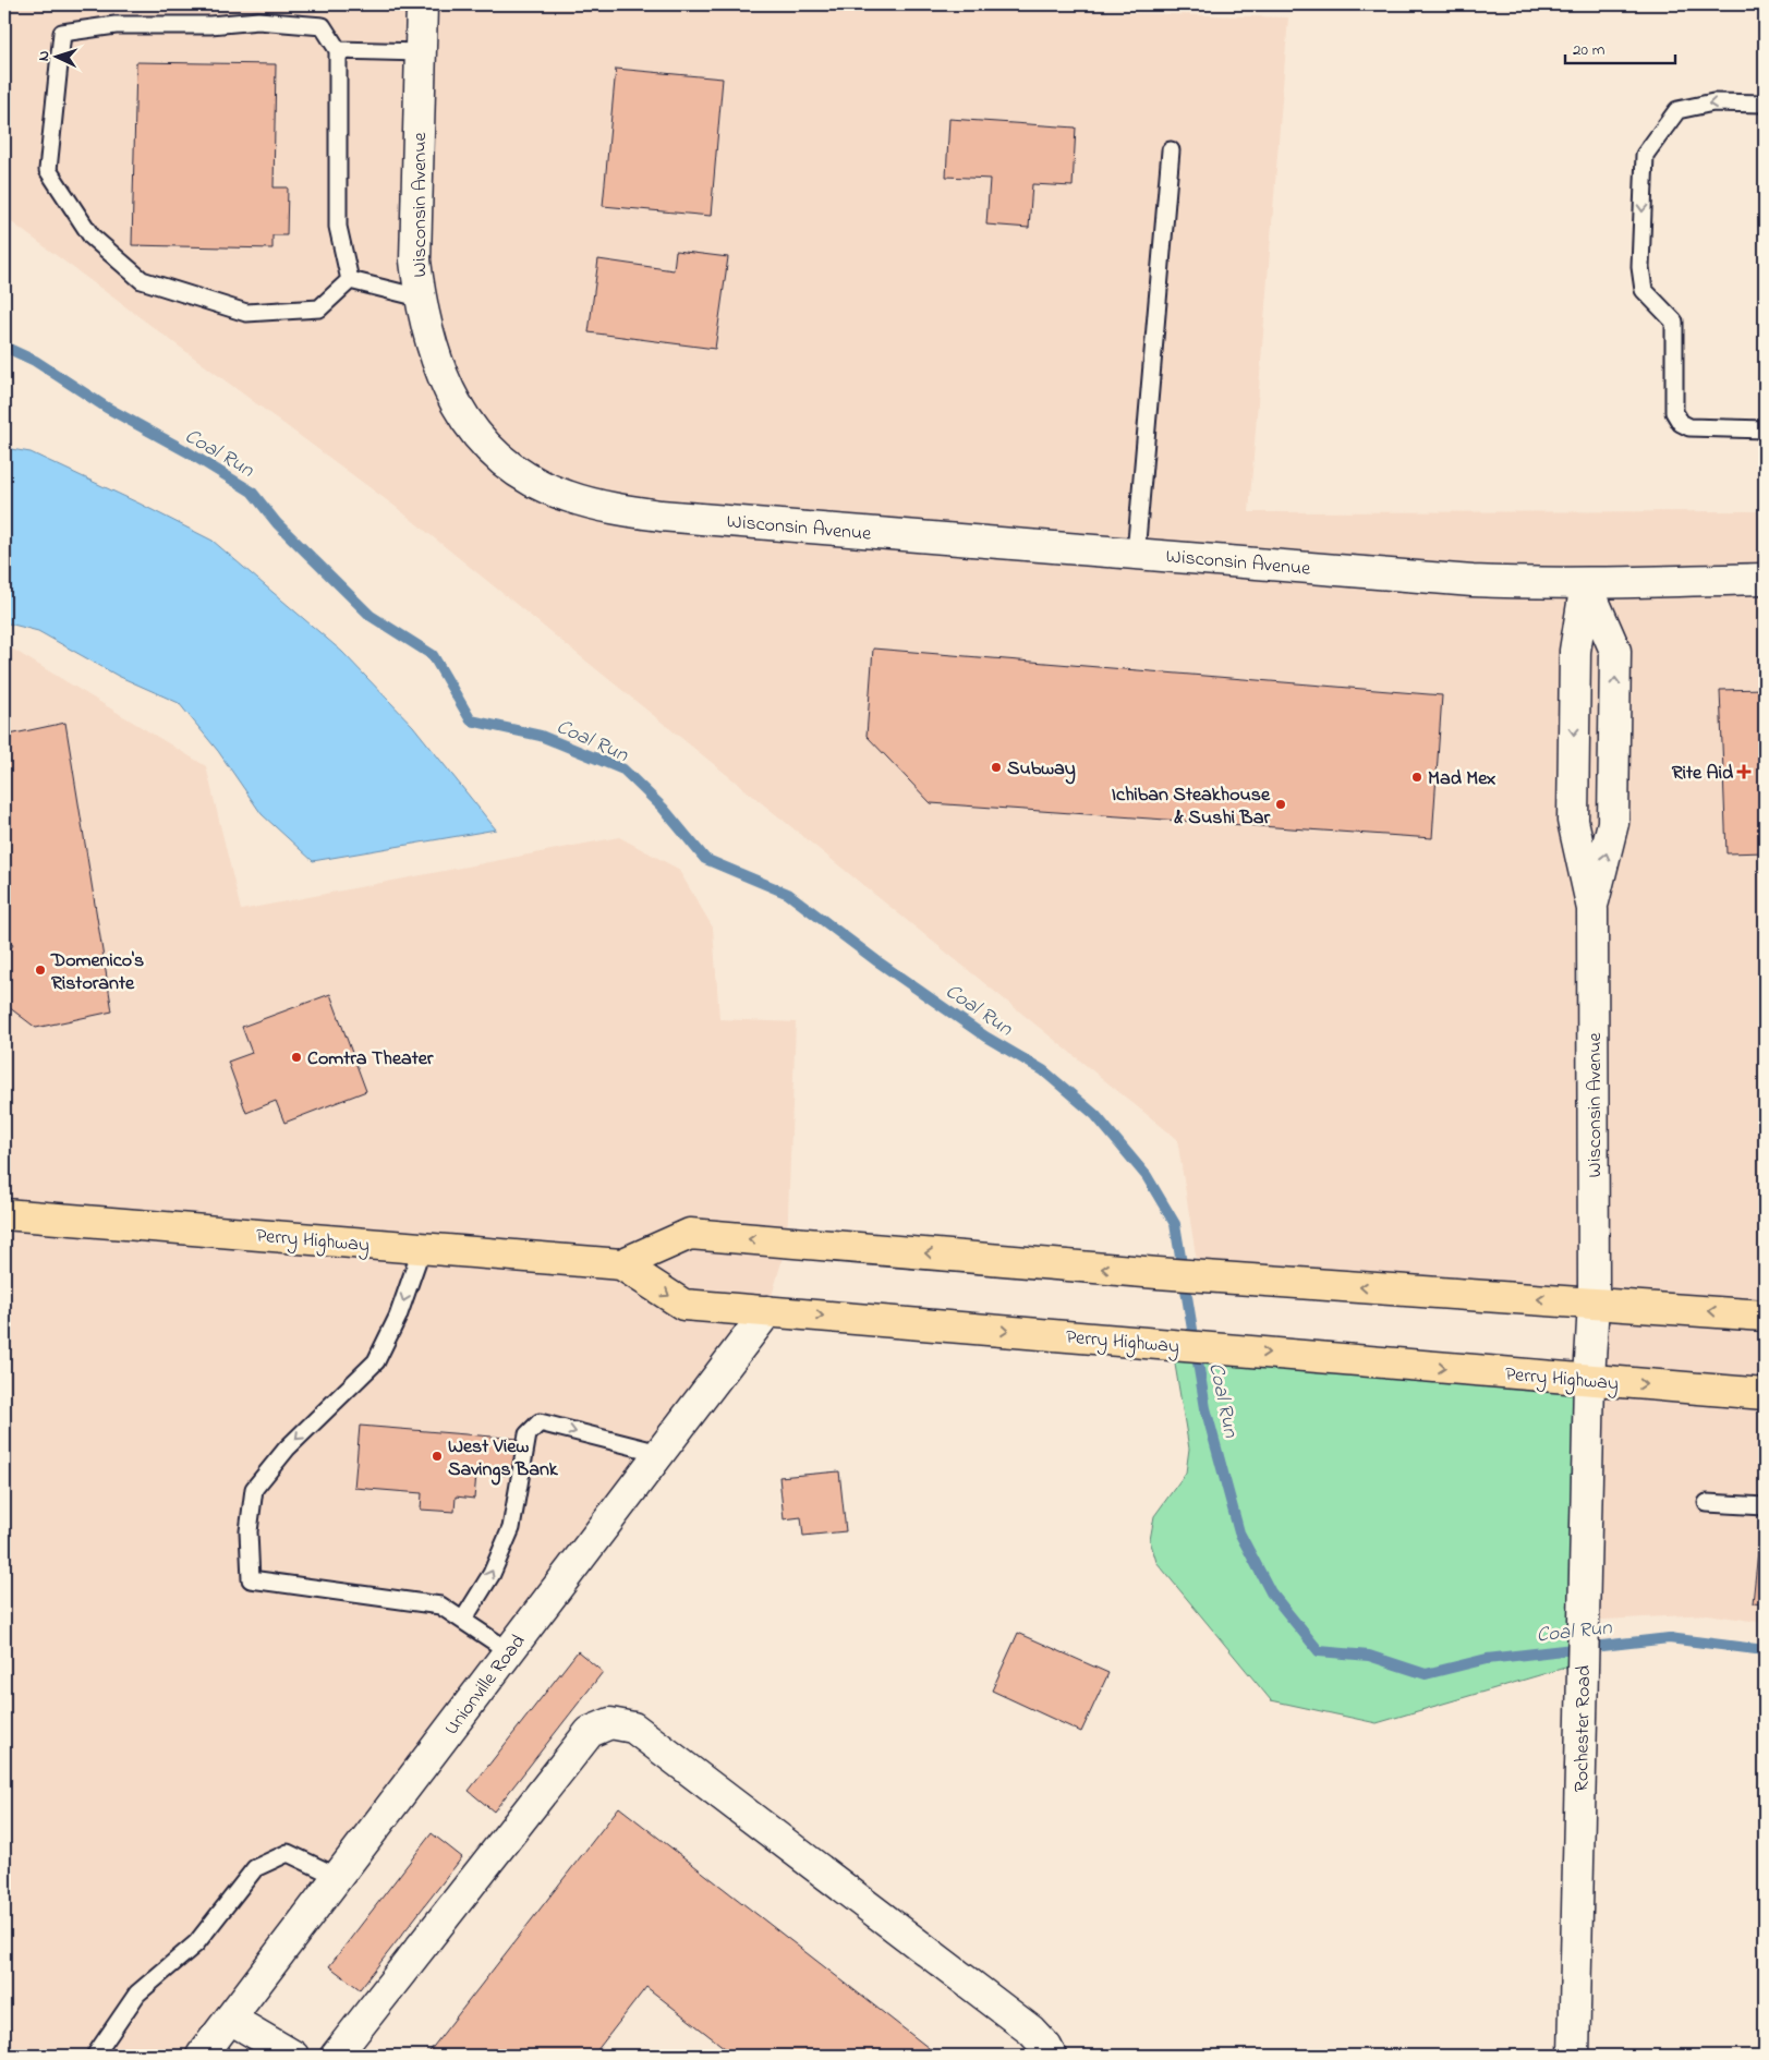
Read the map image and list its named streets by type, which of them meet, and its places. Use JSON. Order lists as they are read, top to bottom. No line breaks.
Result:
{"streets":{"main road":["Perry Highway"],"street":["Wisconsin Avenue","Unionville Road","Rochester Road"]},"crossings":[["Wisconsin Avenue","Perry Highway"],["Wisconsin Avenue","Rochester Road"],["Perry Highway","Unionville Road"],["Perry Highway","Rochester Road"]],"water":["Coal Run"],"places":{"other":["Subway","Mad Mex","Ichiban Steakhouse & Sushi Bar","Domenico's Ristorante","Comtra Theater","West View Savings Bank"],"health":["Rite Aid"]},"scale_bar":"20 m","north":"left"}
